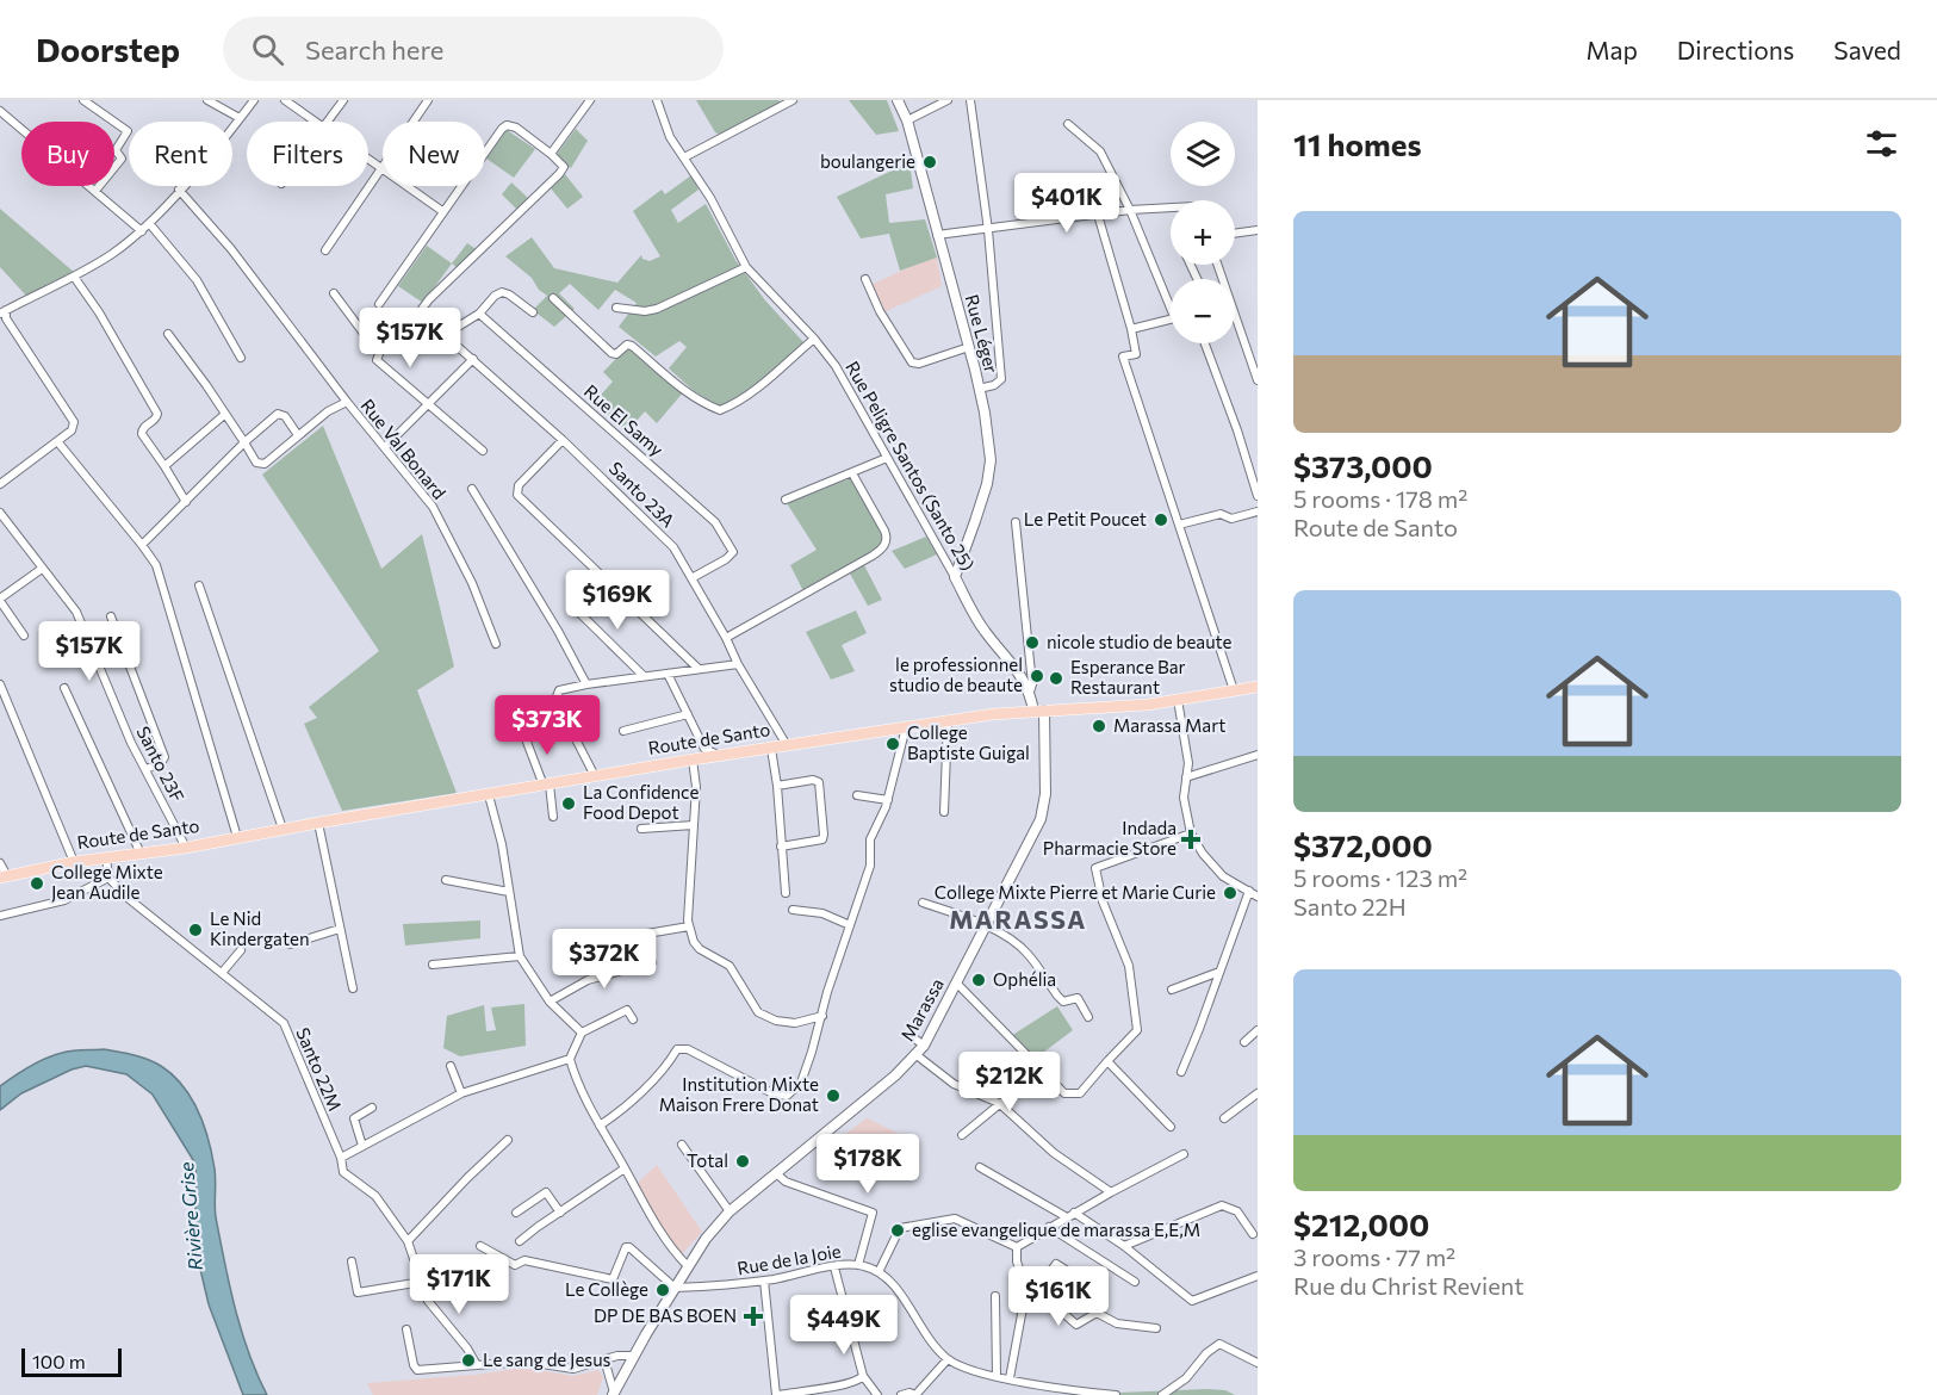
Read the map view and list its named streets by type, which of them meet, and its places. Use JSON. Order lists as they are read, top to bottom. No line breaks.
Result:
{"streets":{"main road":["Rue Léger","Rue Peligre Santos (Santo 25)","Route de Santo","Marassa"],"street":["Rue El Samy","Rue Val Bonard","Santo 23A","Santo 23F","Santo 22M","Rue de la Joie"]},"crossings":[["Rue Léger","Rue Peligre Santos (Santo 25)"],["Rue El Samy","Santo 23A"],["Rue Peligre Santos (Santo 25)","Route de Santo"],["Rue Peligre Santos (Santo 25)","Marassa"],["Santo 23A","Route de Santo"],["Route de Santo","Santo 23F"],["Route de Santo","Marassa"],["Marassa","Rue de la Joie"]],"districts":["MARASSA"],"water":["Rivière Grise"],"places":{"other":["boulangerie","Le Petit Poucet","nicole studio de beaute","le professionnel studio de beaute","Esperance Bar Restaurant","Marassa Mart","College Baptiste Guigal","La Confidence Food Depot","College Mixte Jean Audile","College Mixte Pierre et Marie Curie","Le Nid Kindergaten","Ophélia","Institution Mixte Maison Frere Donat","Total","eglise evangelique de marassa E,E,M","Le Collège","Le sang de Jesus"],"health":["Indada Pharmacie Store","DP DE BAS BOEN"]},"scale_bar":"100 m","page":{"header":"Doorstep","search":"Search here","nav":["Map","Directions","Saved"],"heading":"11 homes","map_buttons":["+","−"],"chip":["Buy","Rent","Filters","New"],"price":["$401K","$157K","$169K","$157K","$373K","$372K","$212K","$178K","$171K","$161K","$449K"],"list":[{"name":"$373,000","note":"5 rooms · 178 m² · Route de Santo"},{"name":"$372,000","note":"5 rooms · 123 m² · Santo 22H"},{"name":"$212,000","note":"3 rooms · 77 m² · Rue du Christ Revient"}],"scale":"100 m"}}
